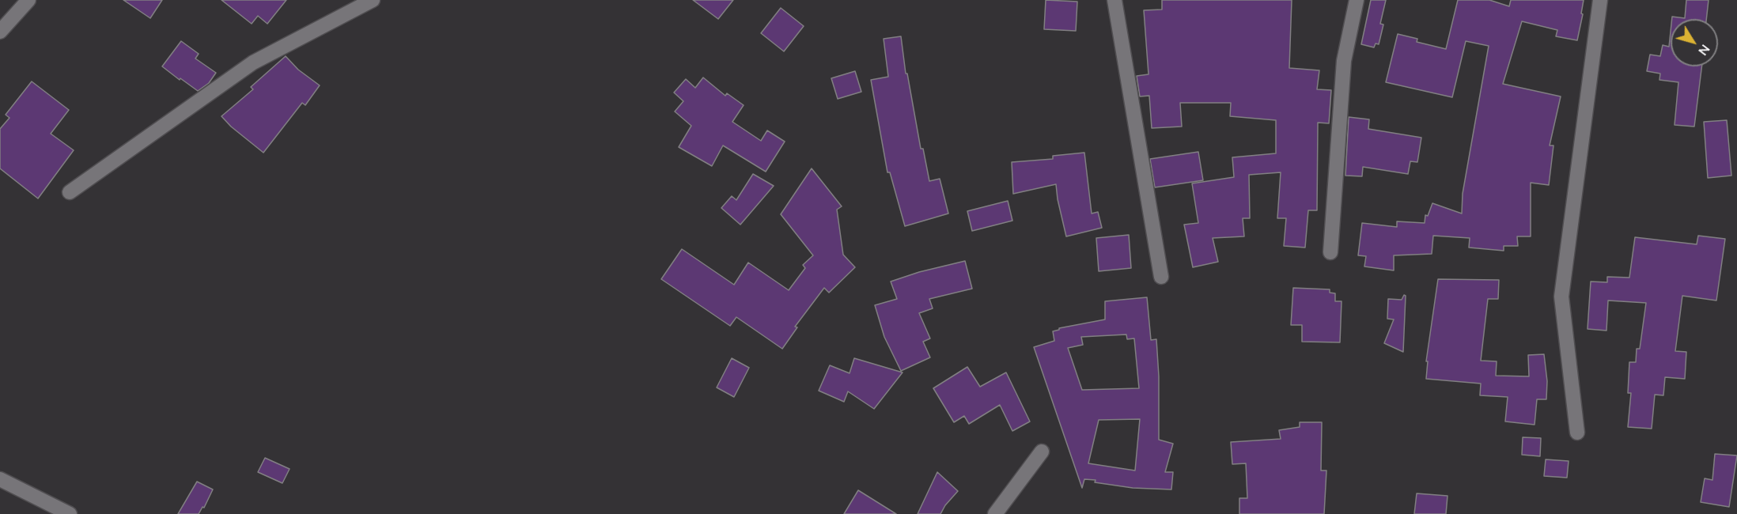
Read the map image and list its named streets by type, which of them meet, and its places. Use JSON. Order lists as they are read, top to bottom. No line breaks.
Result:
{"north":"bottom right"}
